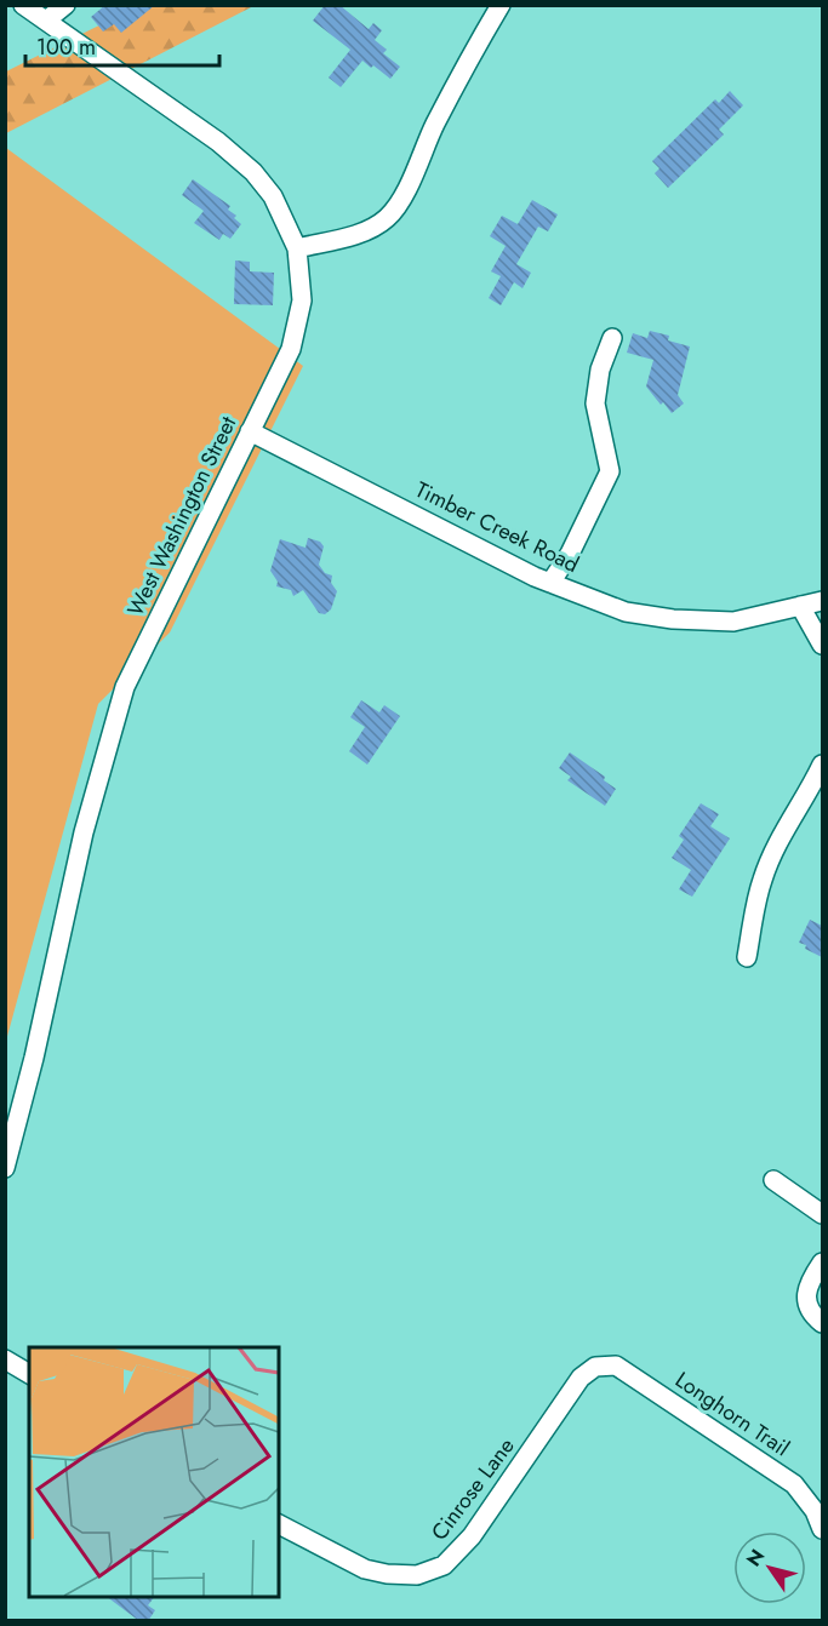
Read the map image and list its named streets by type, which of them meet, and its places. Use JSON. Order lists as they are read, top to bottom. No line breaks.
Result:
{"streets":{"street":["West Washington Street","Timber Creek Road","Longhorn Trail","Cinrose Lane"]},"crossings":[["West Washington Street","Timber Creek Road"],["Longhorn Trail","Cinrose Lane"]],"scale_bar":"100 m","north":"top left"}
